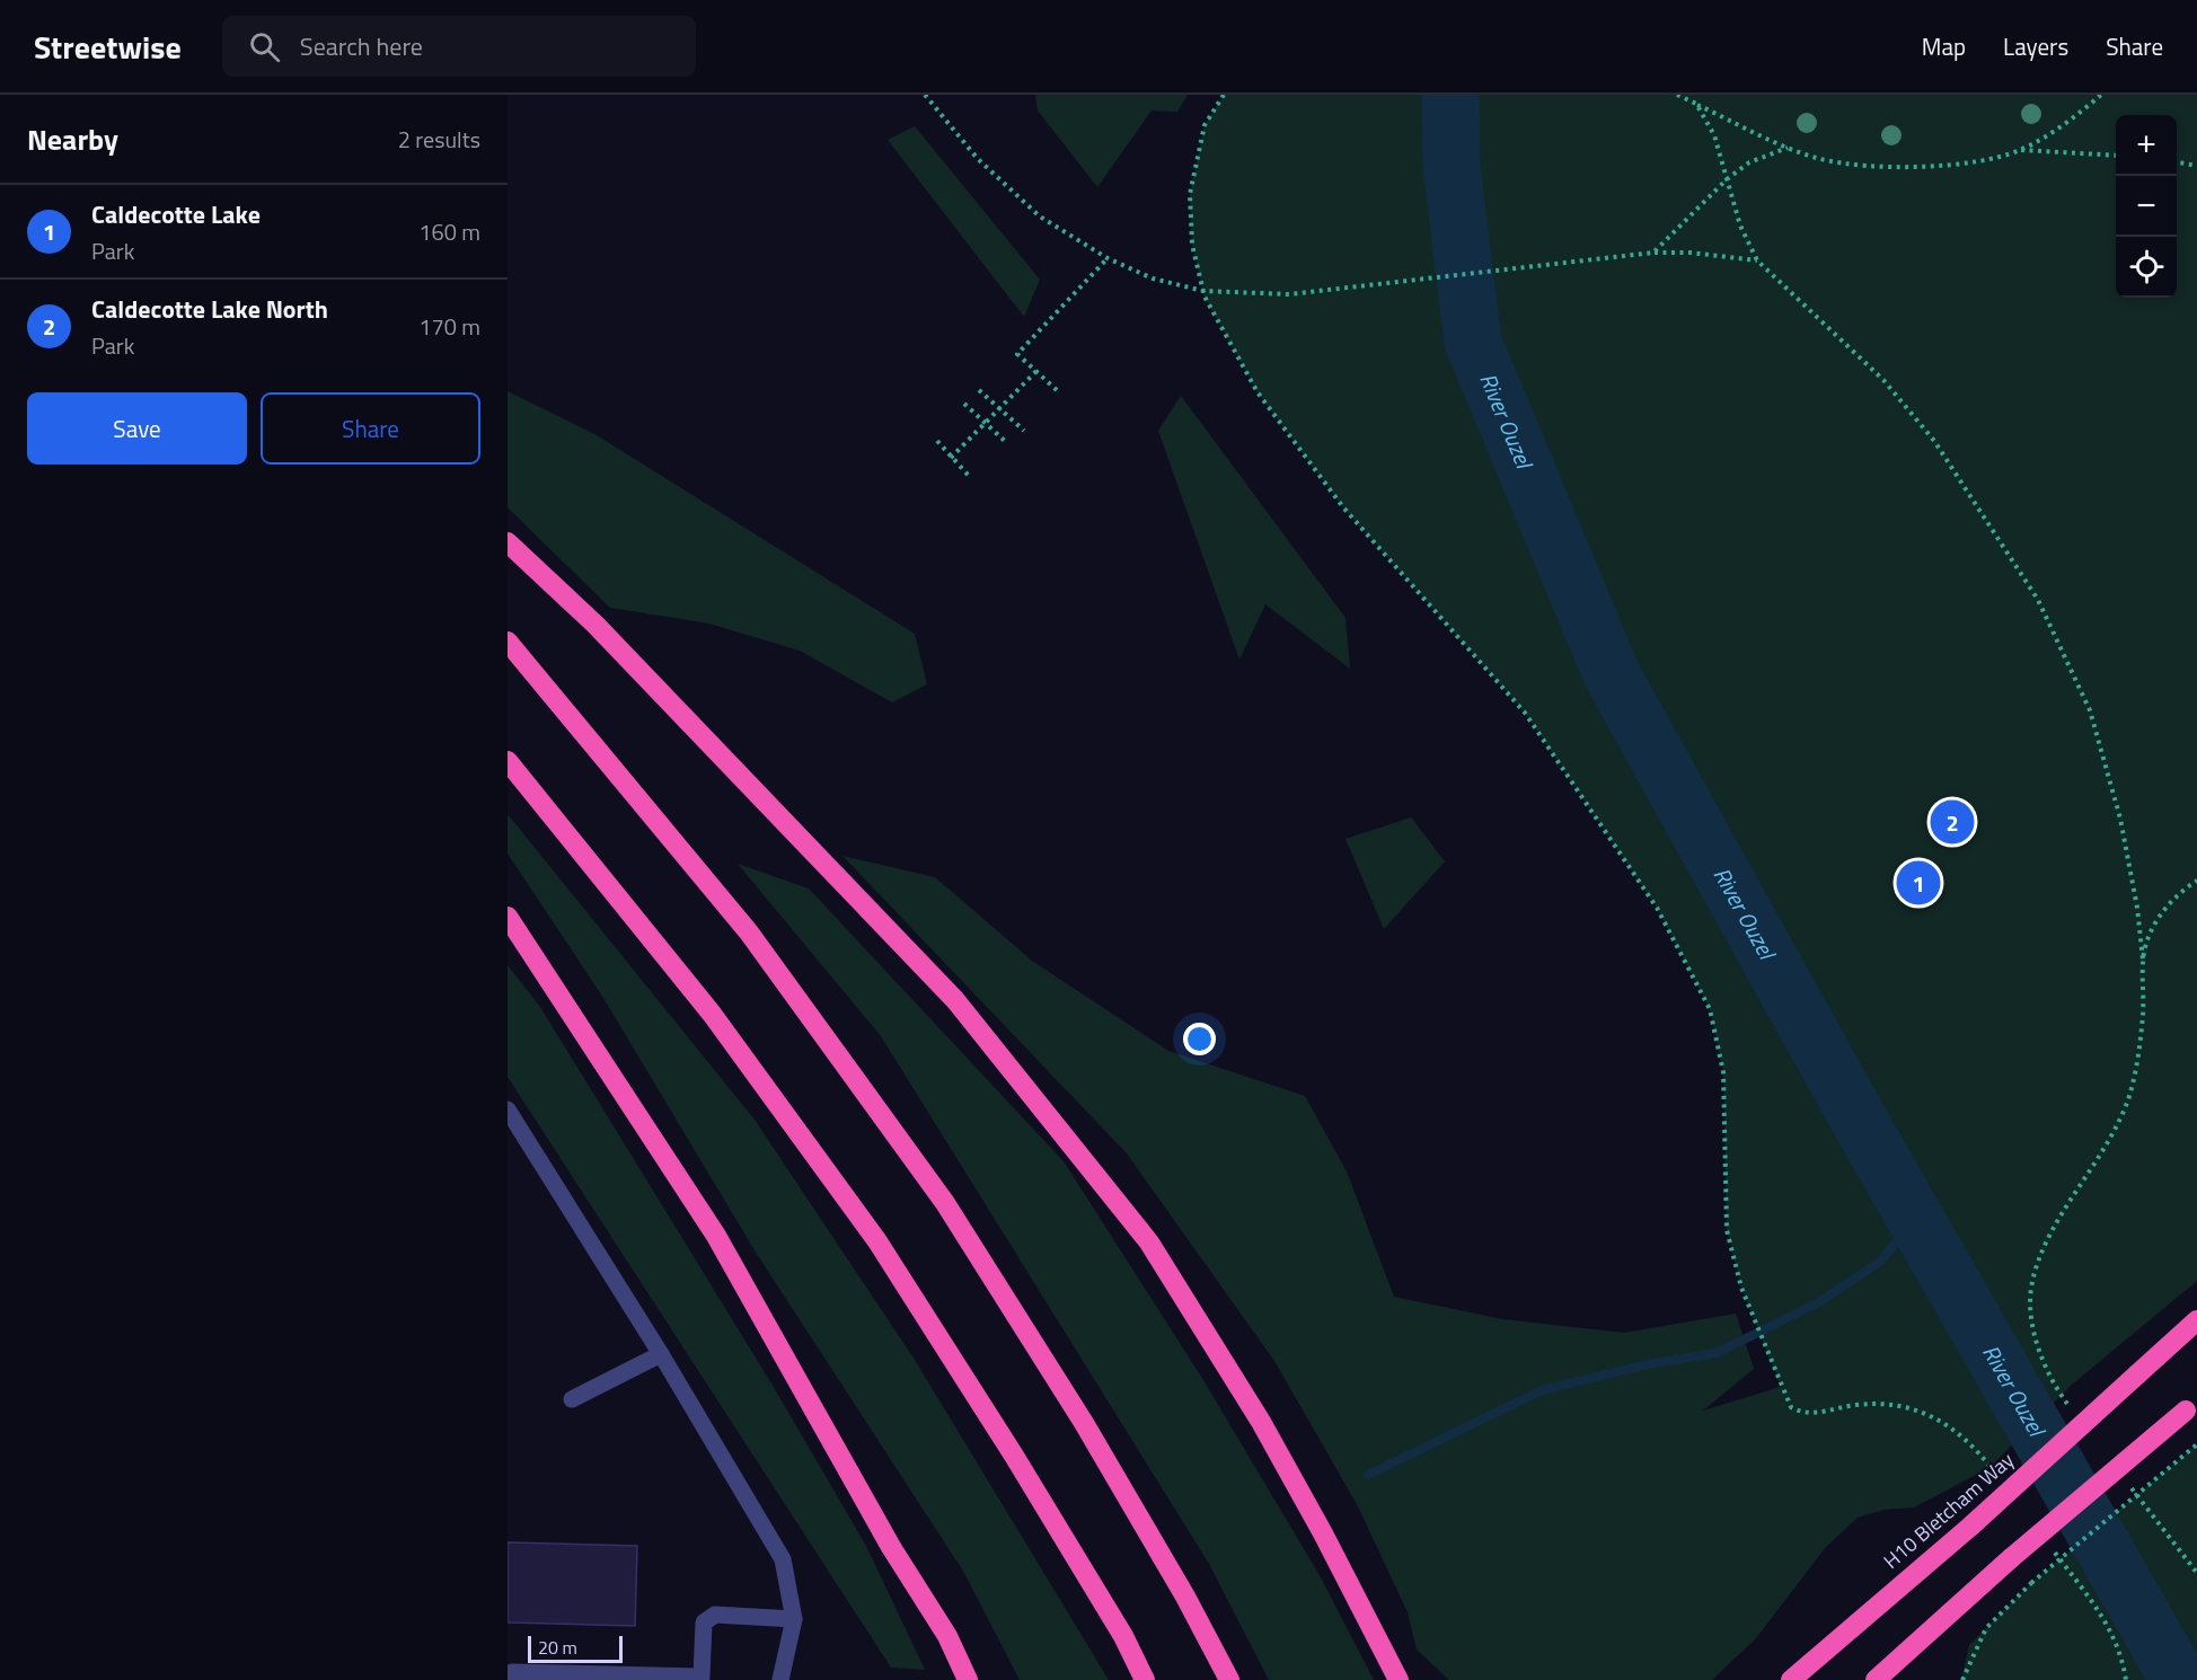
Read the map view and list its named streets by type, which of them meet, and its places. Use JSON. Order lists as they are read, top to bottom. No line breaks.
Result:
{"streets":{"highway":["H10 Bletcham Way"]},"water":["River Ouzel"],"scale_bar":"20 m","page":{"header":"Streetwise","search":"Search here","nav":["Map","Layers","Share"],"heading":["Nearby","2 results"],"map_buttons":["+","−"],"list":[{"mark":"1","name":"Caldecotte Lake","note":"Park","value":"160 m"},{"mark":"2","name":"Caldecotte Lake North","note":"Park","value":"170 m"}],"buttons":["Save","Share"],"pins":["2","1"],"scale":"20 m"}}
